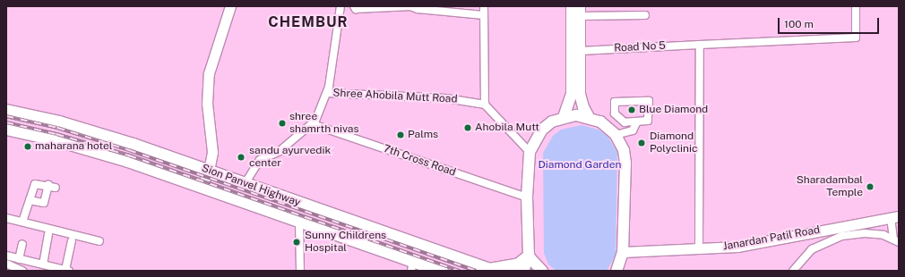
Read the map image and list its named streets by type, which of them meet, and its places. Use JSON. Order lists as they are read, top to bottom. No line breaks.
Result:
{"streets":{"highway":["Sion Panvel Highway"],"street":["Road No 5","Shree Ahobila Mutt Road","7th Cross Road","Janardan Patil Road"]},"districts":["CHEMBUR"],"parks":["Diamond Garden"],"places":["Blue Diamond","shree shamrth nivas","Ahobila Mutt","Palms","Diamond Polyclinic","maharana hotel","sandu ayurvedik center","Sharadambal Temple","Sunny Childrens Hospital"],"scale_bar":"100 m"}
